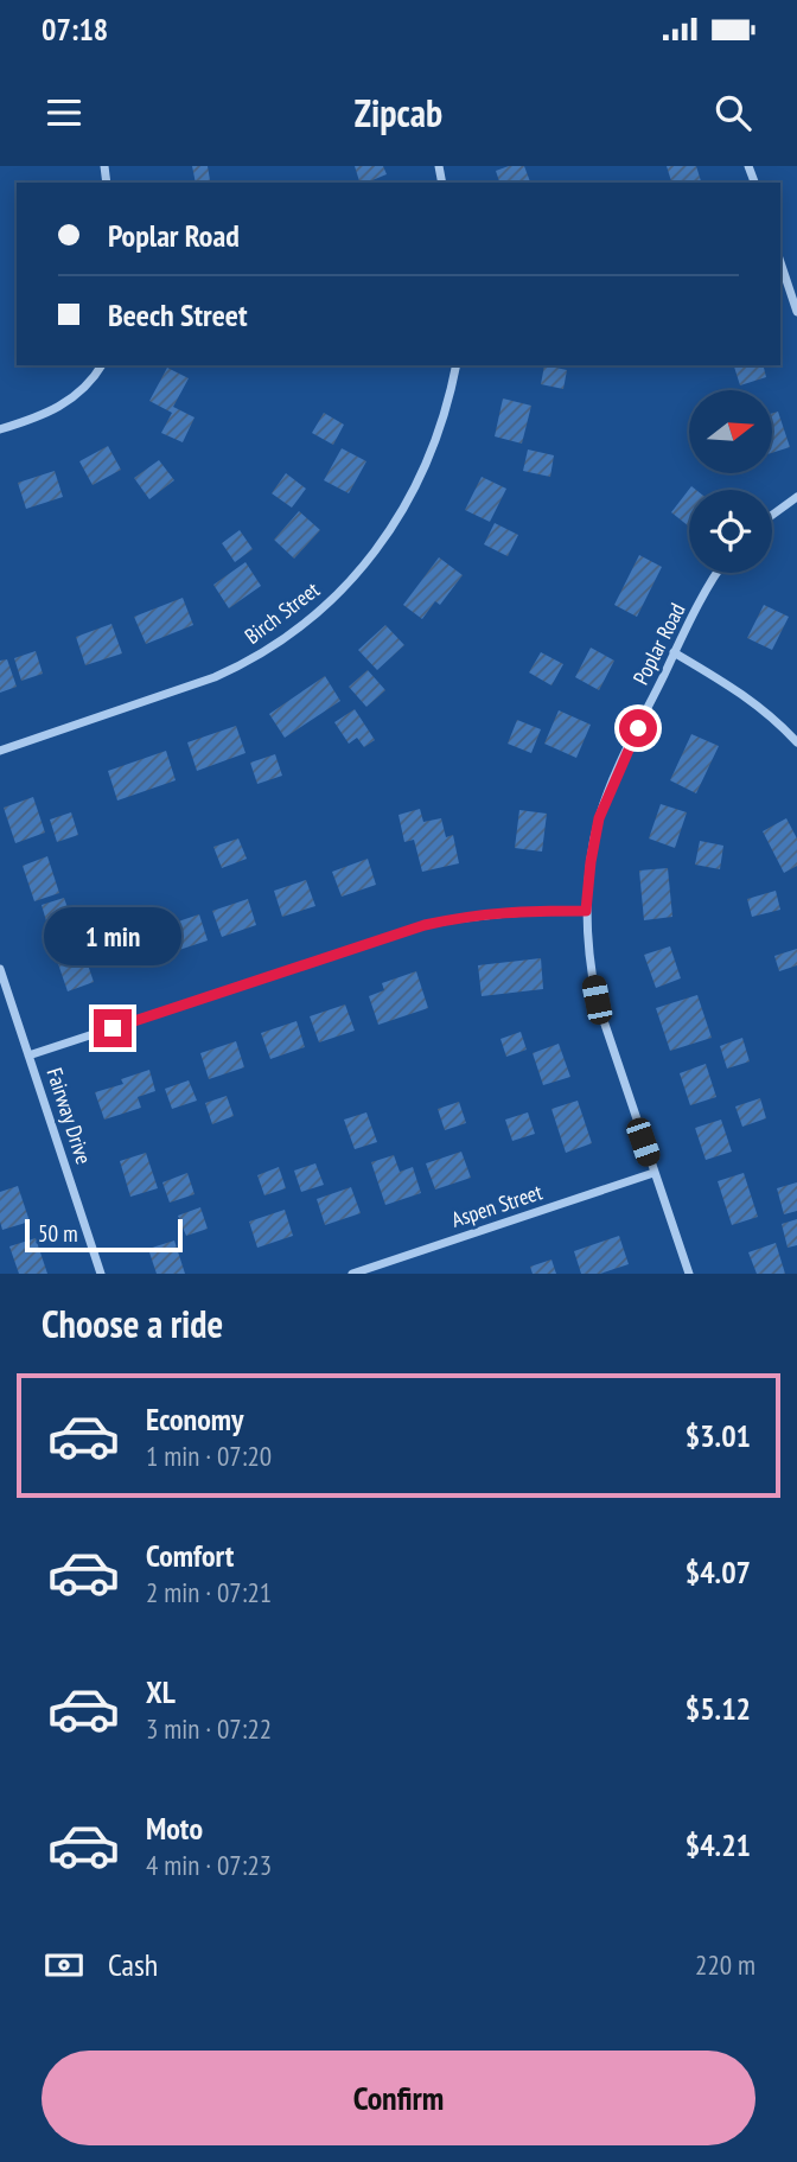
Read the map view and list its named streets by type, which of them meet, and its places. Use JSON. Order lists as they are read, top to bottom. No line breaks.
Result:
{"streets":{"street":["Birch Street","Poplar Road","Fairway Drive","Aspen Street"]},"crossings":[["Poplar Road","Aspen Street"]],"scale_bar":"50 m","north":"right","page":{"status":"07:18","header":"Zipcab","banner":["Poplar Road","Beech Street"],"bubble":"1 min","scale":"50 m","heading":"Choose a ride","list":[{"name":"Economy","note":"1 min · 07:20","value":"$3.01"},{"name":"Comfort","note":"2 min · 07:21","value":"$4.07"},{"name":"XL","note":"3 min · 07:22","value":"$5.12"},{"name":"Moto","note":"4 min · 07:23","value":"$4.21"}],"pay":["Cash","220 m"],"buttons":"Confirm"}}
